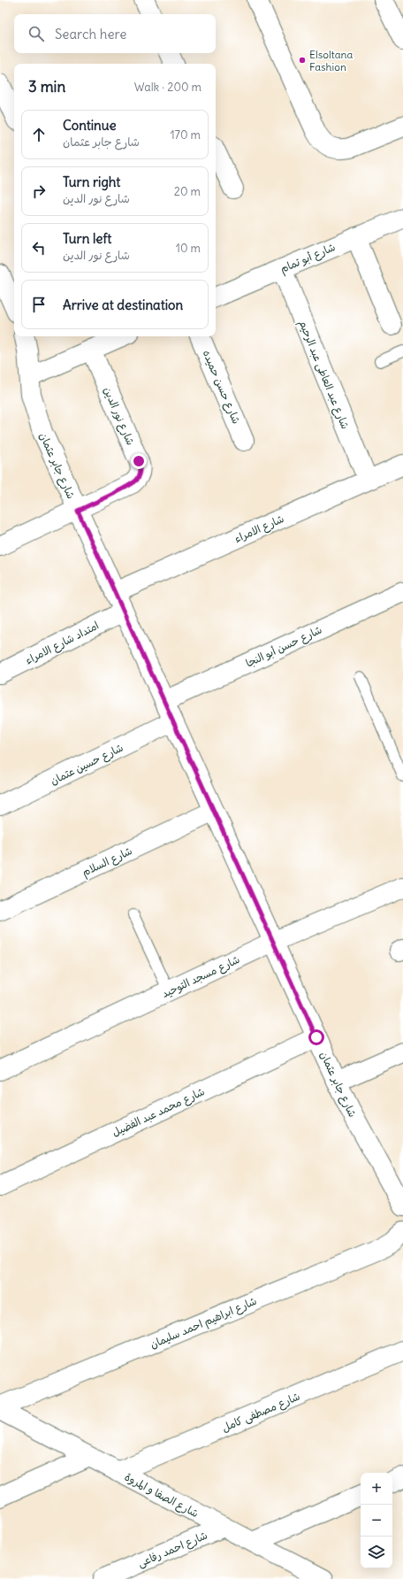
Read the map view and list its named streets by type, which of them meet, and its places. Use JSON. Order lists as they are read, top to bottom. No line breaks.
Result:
{"streets":{"street":["شارع أبو تمام","شارع عبد العاطى عبد الرحيم","شارع حسن حميده","شارع نور الدين","شارع جابر عثمان","شارع الامراء","امتداد شارع الامراء","شارع حسن أبو النجا","شارع حسين عثمان","شارع السلام","شارع مسجد التوحيد","شارع محمد عبد الفضيل","شارع ابراهيم احمد سليمان","شارع مصطفى كامل","شارع الصفا و المروة","شارع احمد رفاعى"]},"crossings":[["شارع أبو تمام","شارع عبد العاطى عبد الرحيم"],["شارع عبد العاطى عبد الرحيم","شارع الامراء"],["شارع نور الدين","شارع جابر عثمان"],["شارع جابر عثمان","شارع الامراء"],["شارع جابر عثمان","امتداد شارع الامراء"],["شارع جابر عثمان","شارع حسن أبو النجا"],["شارع جابر عثمان","شارع حسين عثمان"],["شارع جابر عثمان","شارع السلام"],["شارع جابر عثمان","شارع مسجد التوحيد"],["شارع جابر عثمان","شارع محمد عبد الفضيل"],["شارع مصطفى كامل","شارع الصفا و المروة"],["شارع الصفا و المروة","شارع احمد رفاعى"]],"places":["Elsoltana Fashion"],"page":{"search":"Search here","heading":["3 min","Walk · 200 m"],"list":[["Continue","شارع جابر عثمان","170 m"],["Turn right","شارع نور الدين","20 m"],["Turn left","شارع نور الدين","10 m"],"Arrive at destination"],"map_buttons":["+","−"]}}
